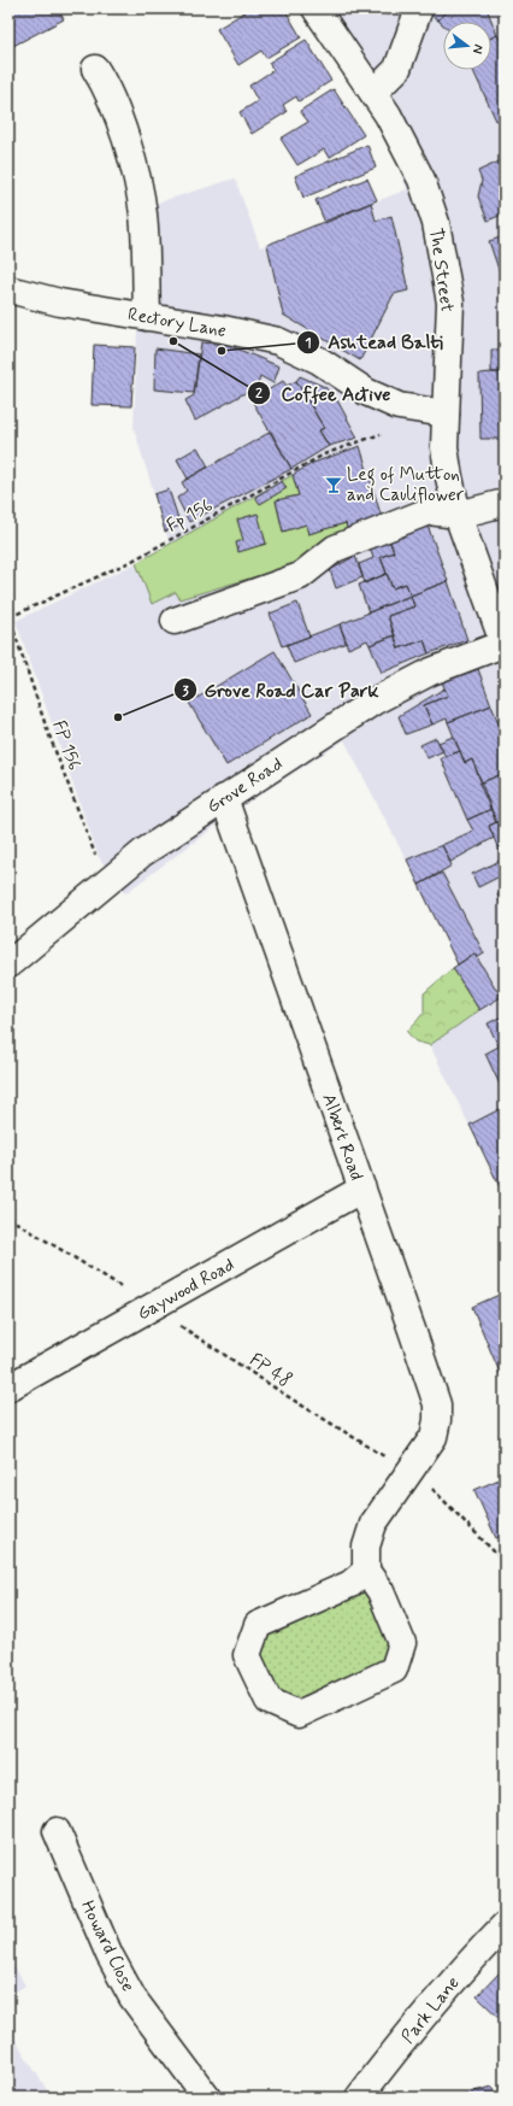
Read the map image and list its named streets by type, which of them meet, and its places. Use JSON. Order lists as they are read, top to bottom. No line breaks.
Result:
{"streets":{"main road":["The Street","Rectory Lane","Grove Road","Albert Road","Gaywood Road","Howard Close","Park Lane"],"path":["Fp 156","FP 156","FP 48"]},"crossings":[["The Street","Rectory Lane"],["The Street","Grove Road"],["Fp 156","FP 156"],["FP 156","Grove Road"],["Grove Road","Albert Road"],["Albert Road","Gaywood Road"],["Albert Road","FP 48"],["Gaywood Road","FP 48"]],"places":{"other":["Coffee Active","Ashtead Balti","Grove Road Car Park"],"bar":["Leg of Mutton and Cauliflower"]},"north":"right"}
